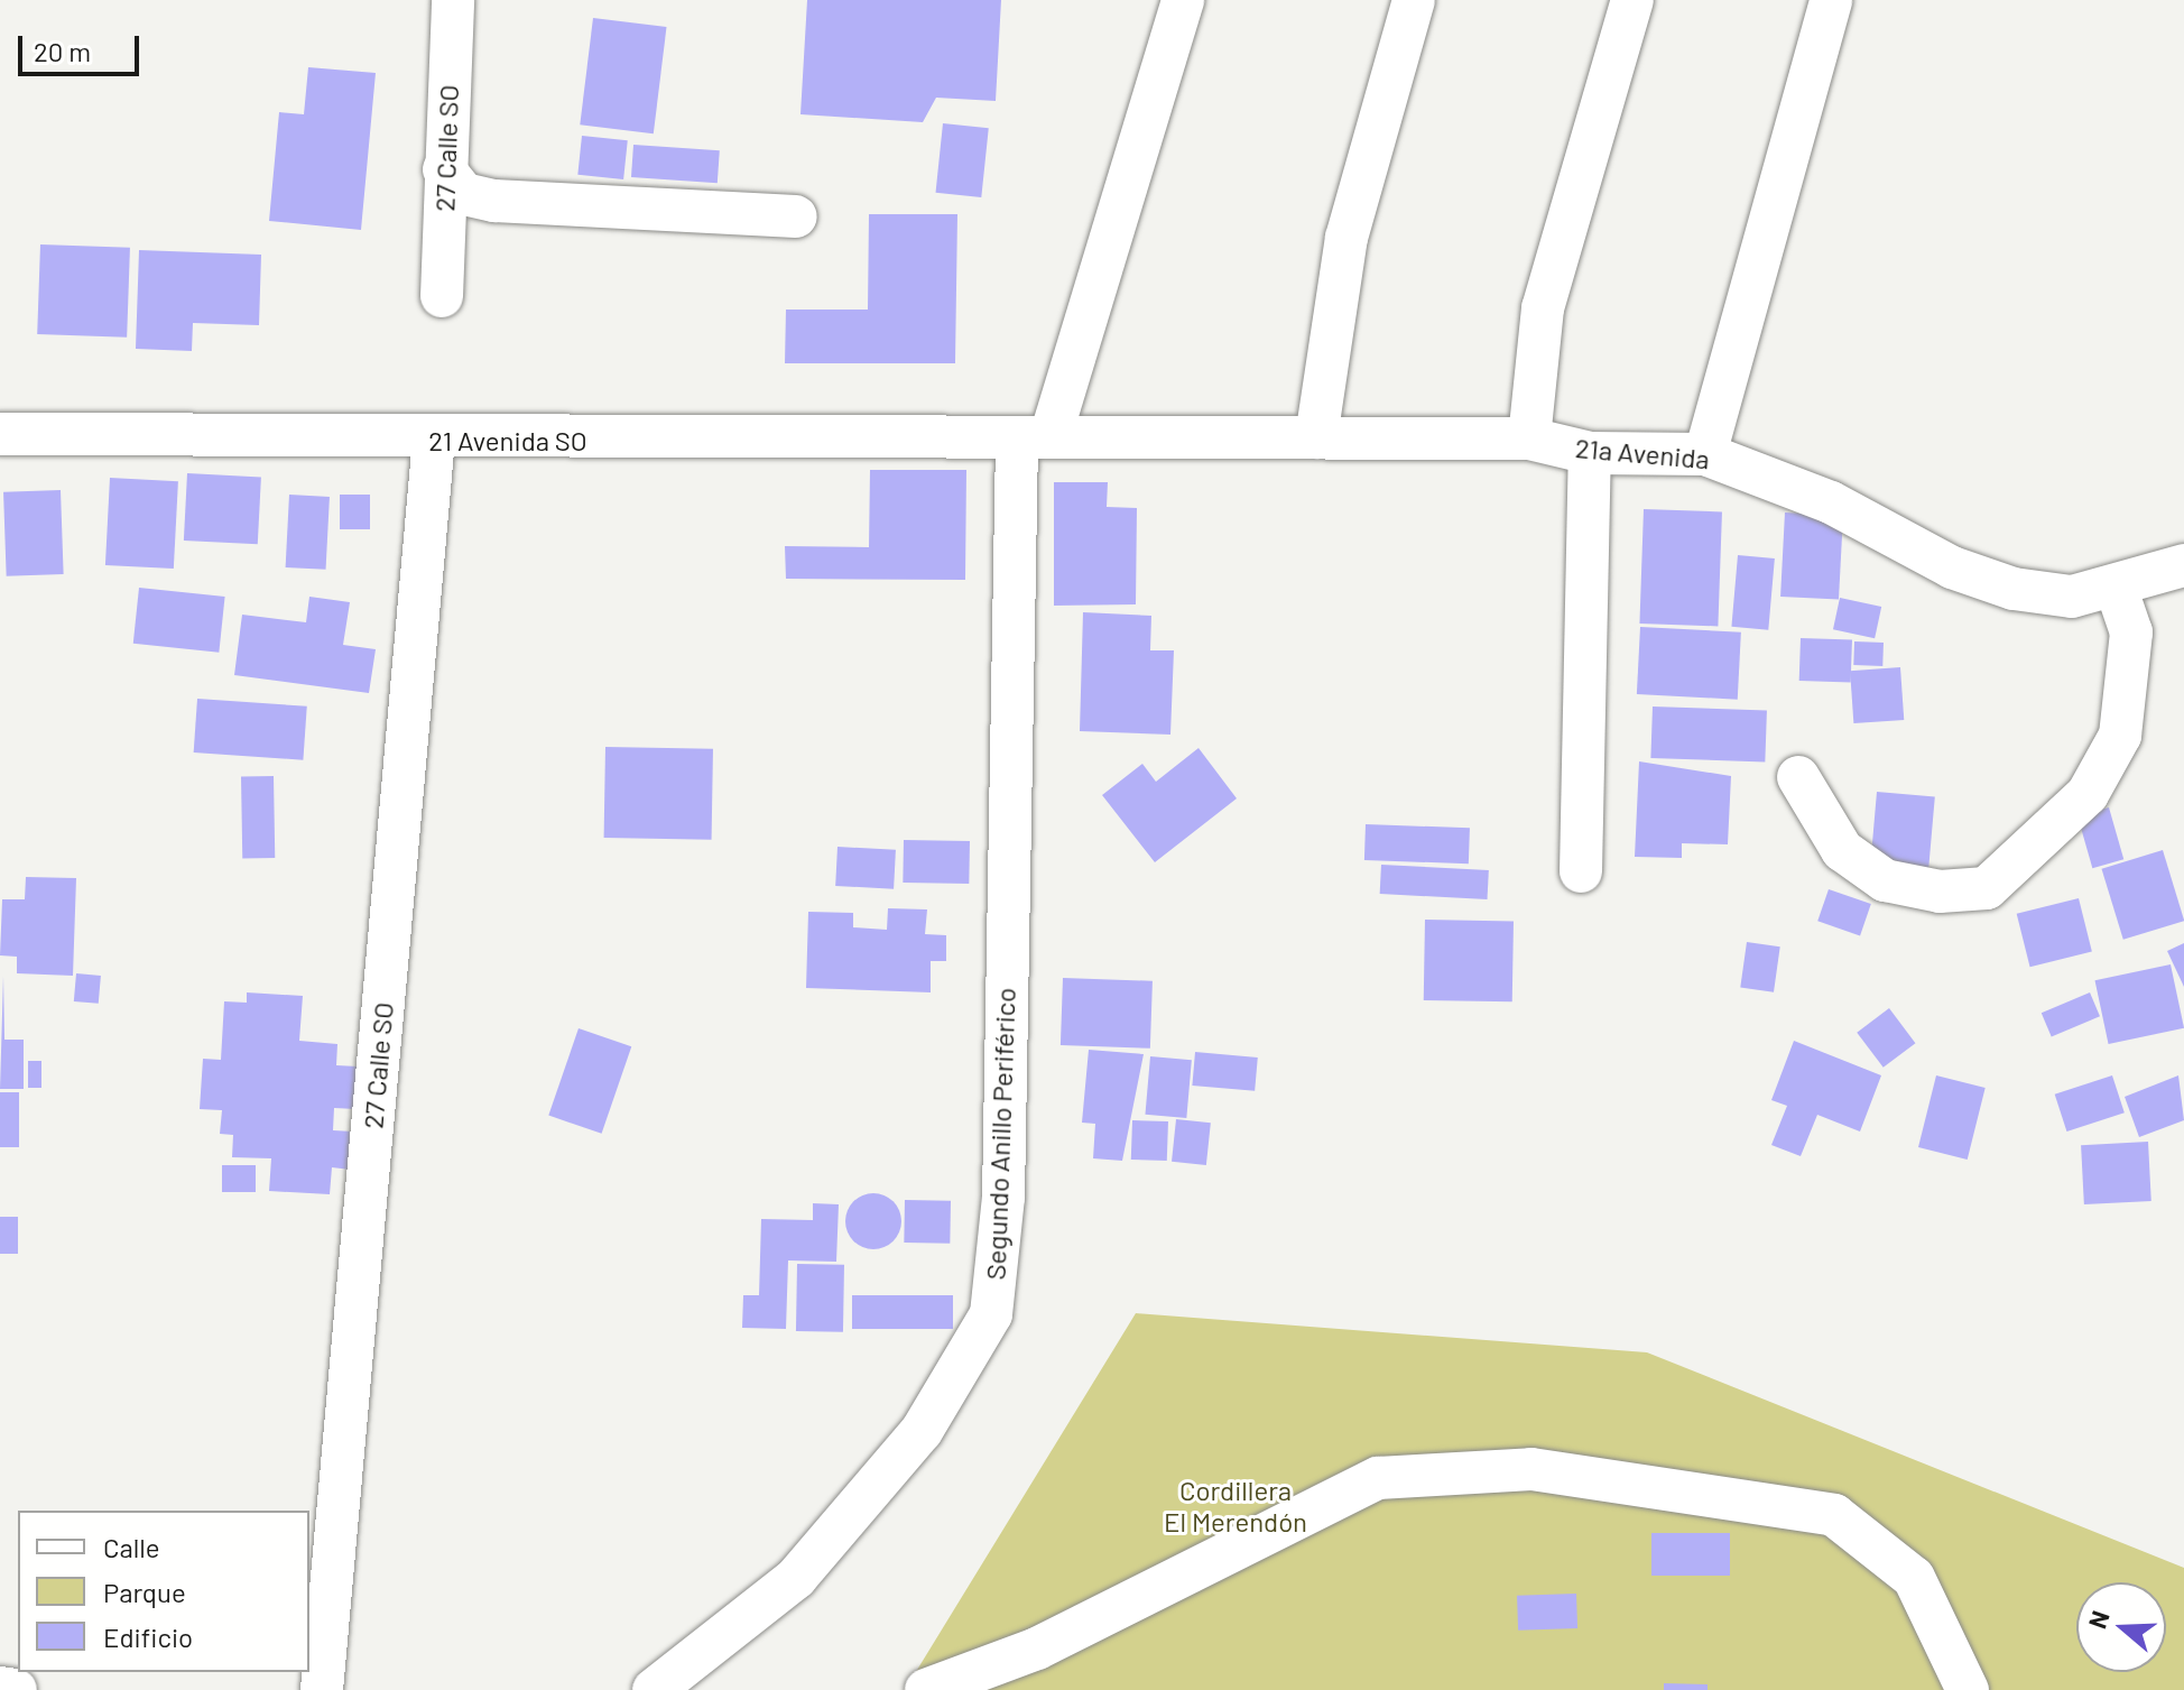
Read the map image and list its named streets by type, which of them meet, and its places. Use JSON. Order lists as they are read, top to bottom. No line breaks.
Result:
{"streets":{"street":["27 Calle SO","21 Avenida SO","21a Avenida","Segundo Anillo Periférico"]},"crossings":[["27 Calle SO","21 Avenida SO"],["21 Avenida SO","21a Avenida"],["21 Avenida SO","Segundo Anillo Periférico"],["21a Avenida","Segundo Anillo Periférico"]],"parks":["Cordillera El Merendón"],"legend":["Calle","Parque","Edificio"],"scale_bar":"20 m","north":"left"}
